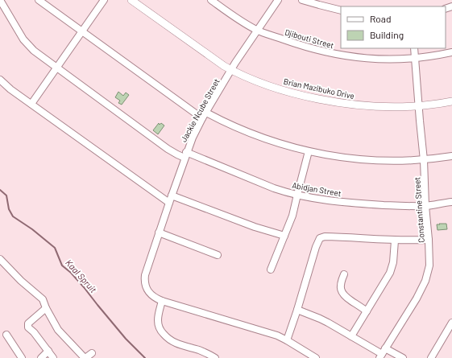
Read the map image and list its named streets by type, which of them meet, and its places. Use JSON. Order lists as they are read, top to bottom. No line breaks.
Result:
{"streets":{"street":["Djibouti Street","Brian Mazibuko Drive","Jackie Ncube Street","Abidjan Street","Constantine Street"]},"crossings":[["Djibouti Street","Jackie Ncube Street"],["Djibouti Street","Constantine Street"],["Brian Mazibuko Drive","Jackie Ncube Street"],["Brian Mazibuko Drive","Constantine Street"],["Jackie Ncube Street","Abidjan Street"],["Abidjan Street","Constantine Street"]],"water":["Kaal Spruit"],"legend":["Road","Building"]}
